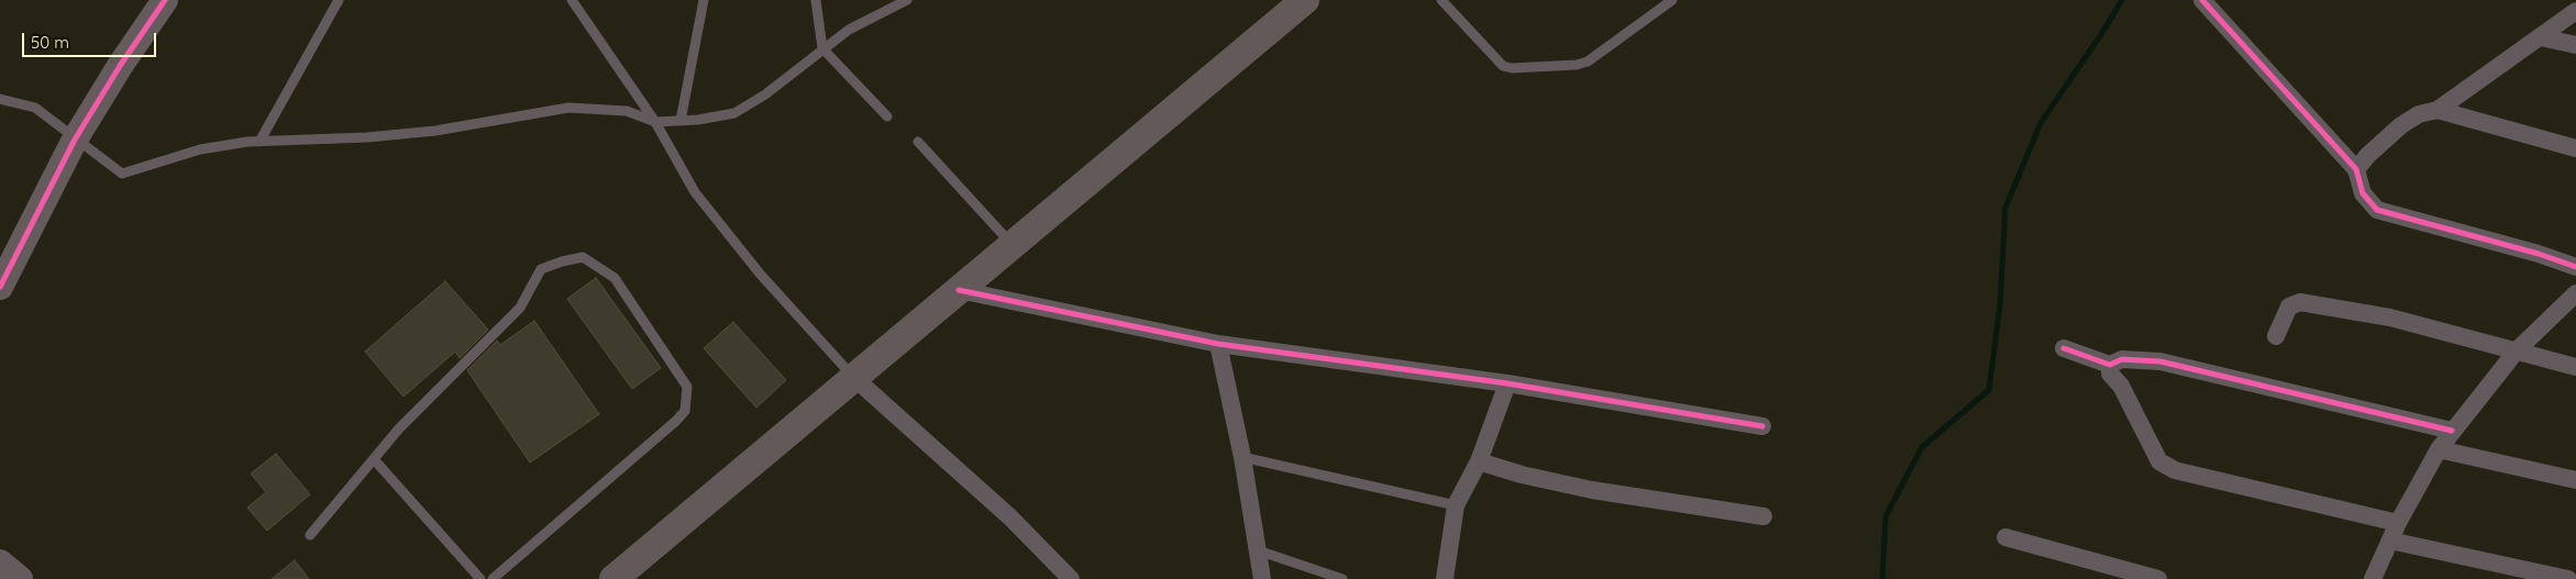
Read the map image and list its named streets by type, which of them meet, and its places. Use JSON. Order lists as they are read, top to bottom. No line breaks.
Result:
{"scale_bar":"50 m"}
